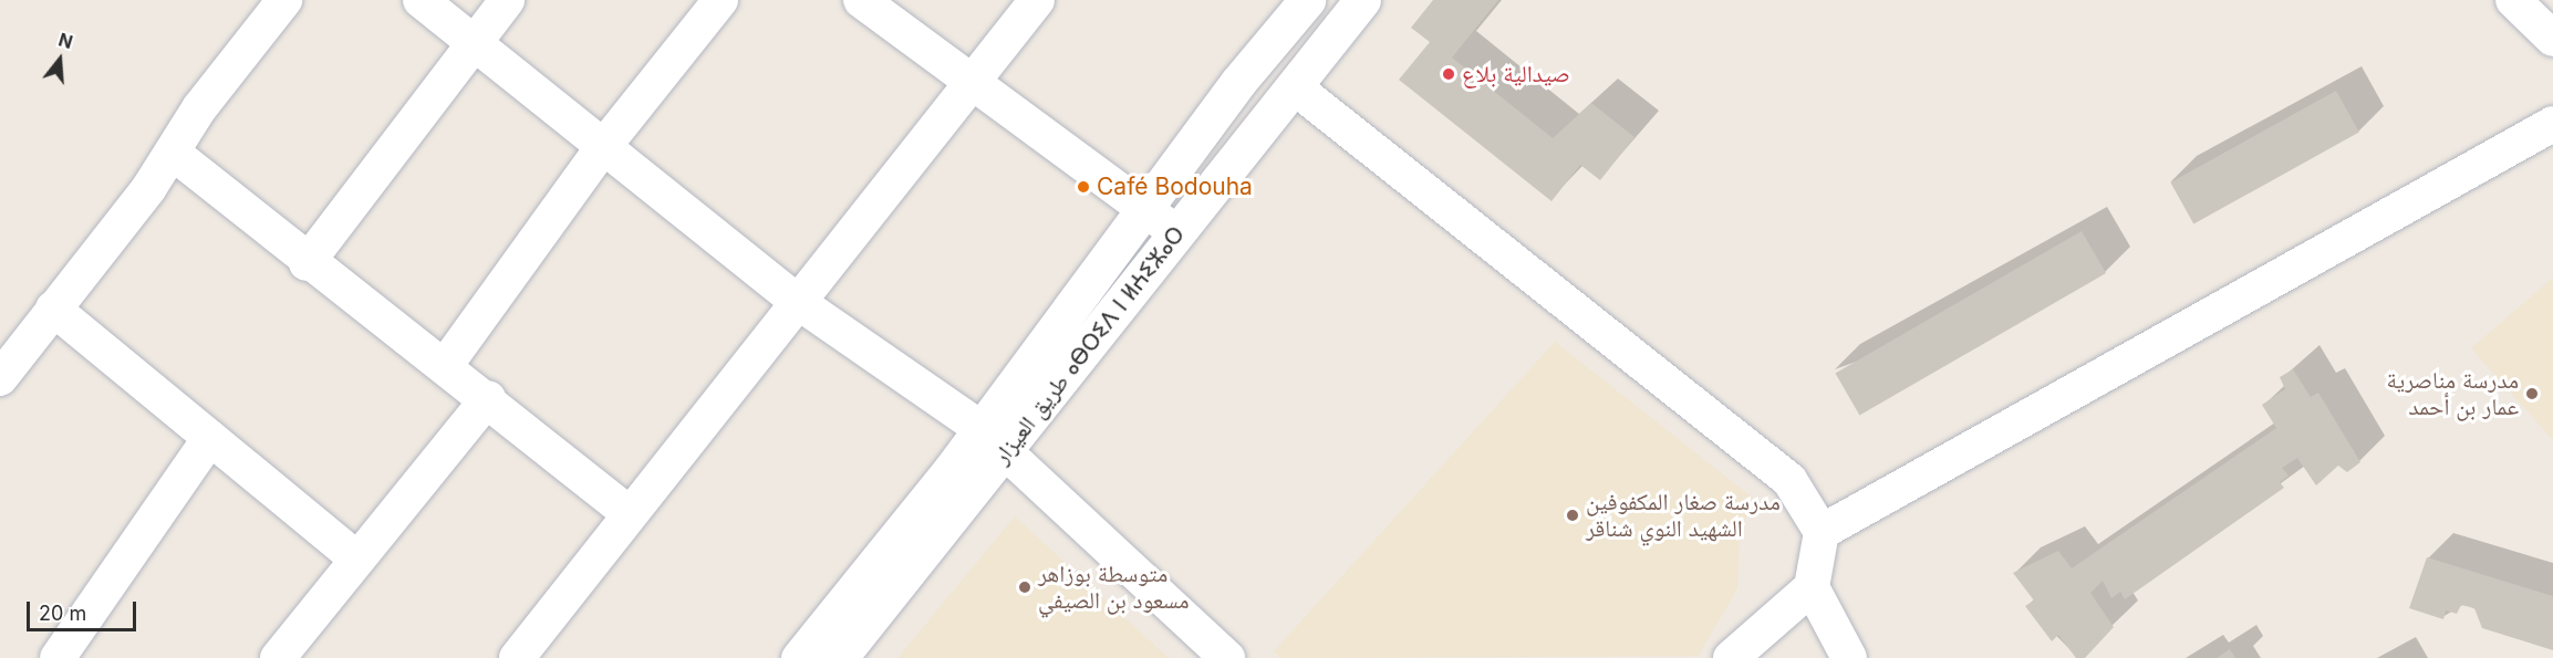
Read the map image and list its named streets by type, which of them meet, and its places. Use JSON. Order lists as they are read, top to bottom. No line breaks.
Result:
{"streets":{"main road":["طريق العيزار ⴰⴱⵔⵉⴷ ⵏ ⵍⵄⵉⵣⴰⵔ"]},"places":["صيدالية بلاع","Café Bodouha","مدرسة مناصرية عمار بن أحمد","مدرسة صغار المكفوفين الشهيد النوي شناقر","متوسطة بوزاهر مسعود بن الصيفي"],"scale_bar":"20 m","north":"top"}
